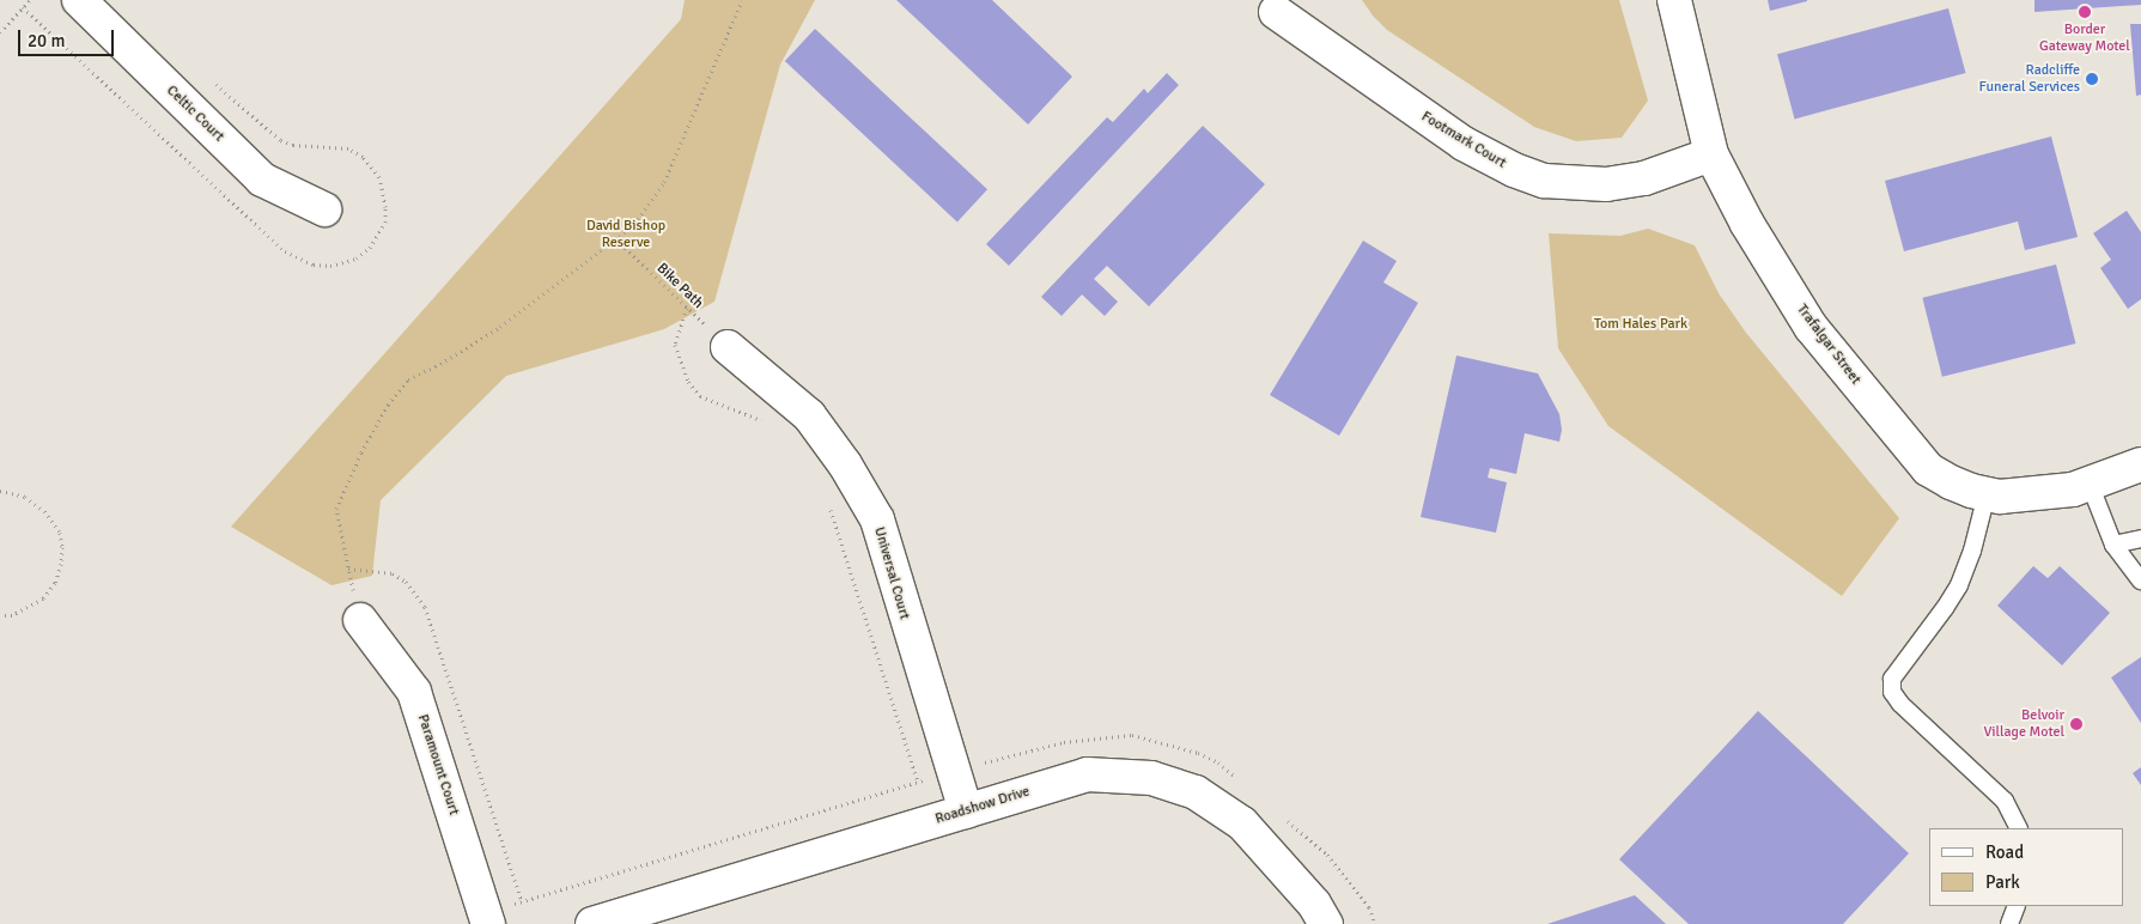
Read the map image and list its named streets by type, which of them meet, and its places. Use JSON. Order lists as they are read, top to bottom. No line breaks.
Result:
{"streets":{"street":["Celtic Court","Footmark Court","Trafalgar Street","Universal Court","Paramount Court","Roadshow Drive"],"path":["Bike Path"]},"crossings":[["Footmark Court","Trafalgar Street"],["Bike Path","Universal Court"],["Universal Court","Roadshow Drive"]],"parks":["David Bishop Reserve","Tom Hales Park"],"places":["Border Gateway Motel","Radcliffe Funeral Services","Belvoir Village Motel"],"legend":["Road","Park"],"scale_bar":"20 m"}
